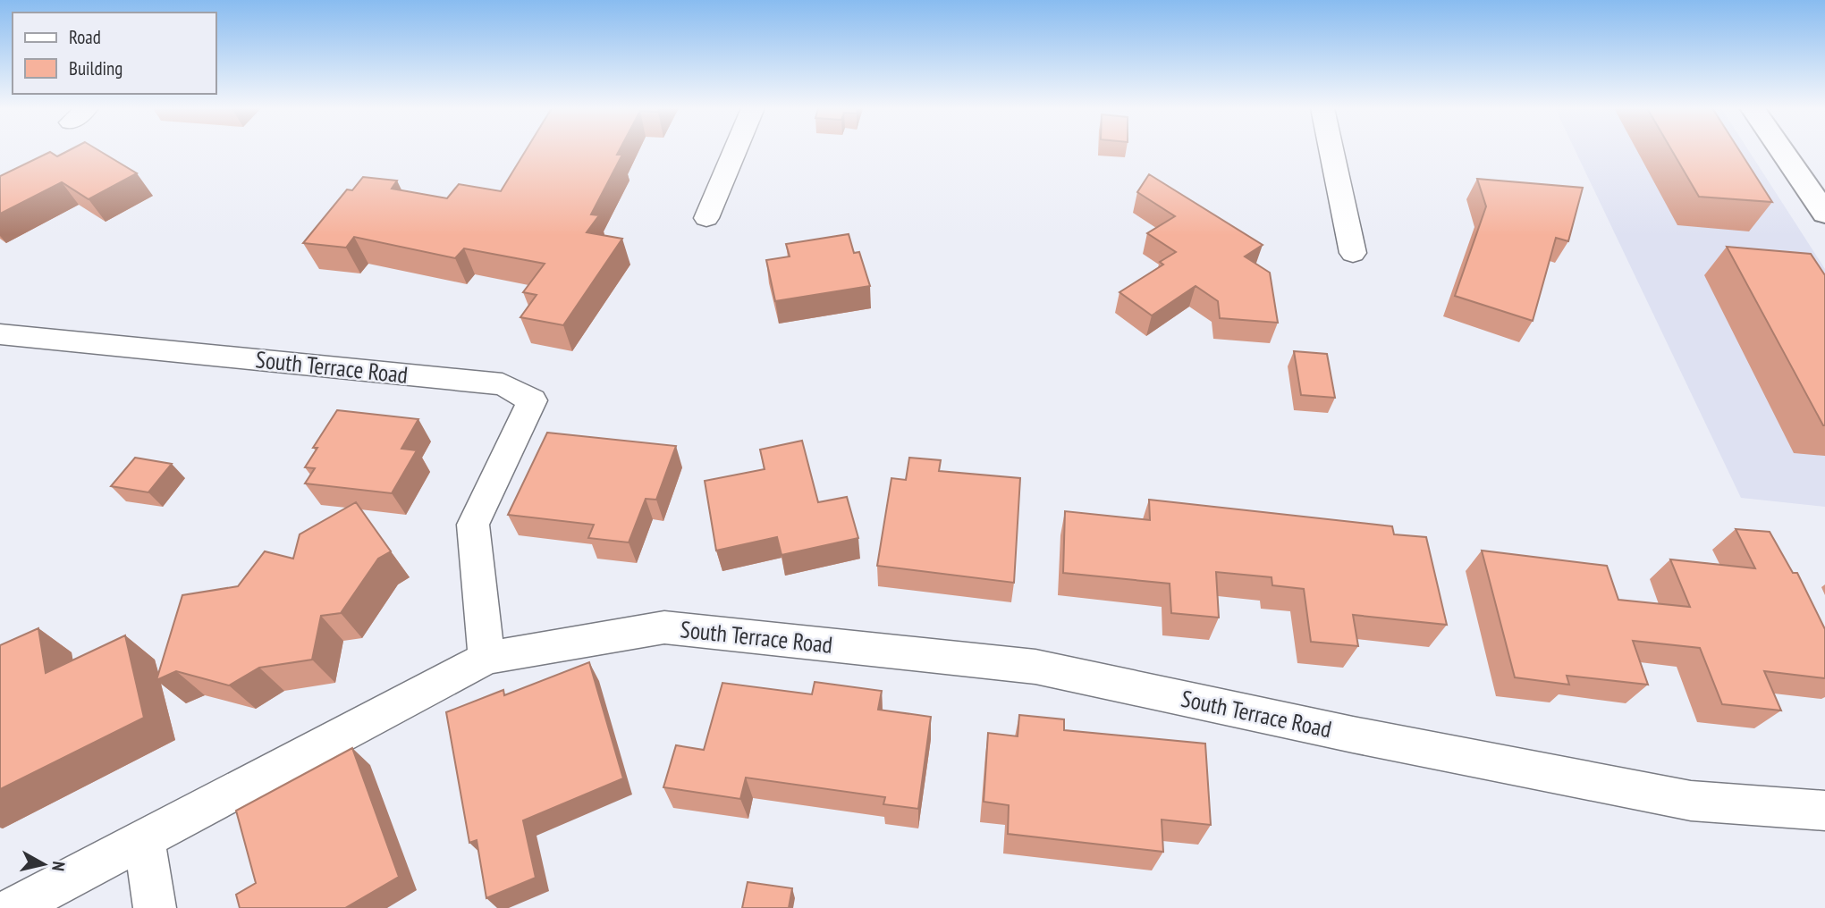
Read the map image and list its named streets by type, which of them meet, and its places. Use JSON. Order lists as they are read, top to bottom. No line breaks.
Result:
{"streets":{"street":["South Terrace Road"]},"legend":["Road","Building"],"north":"right"}
